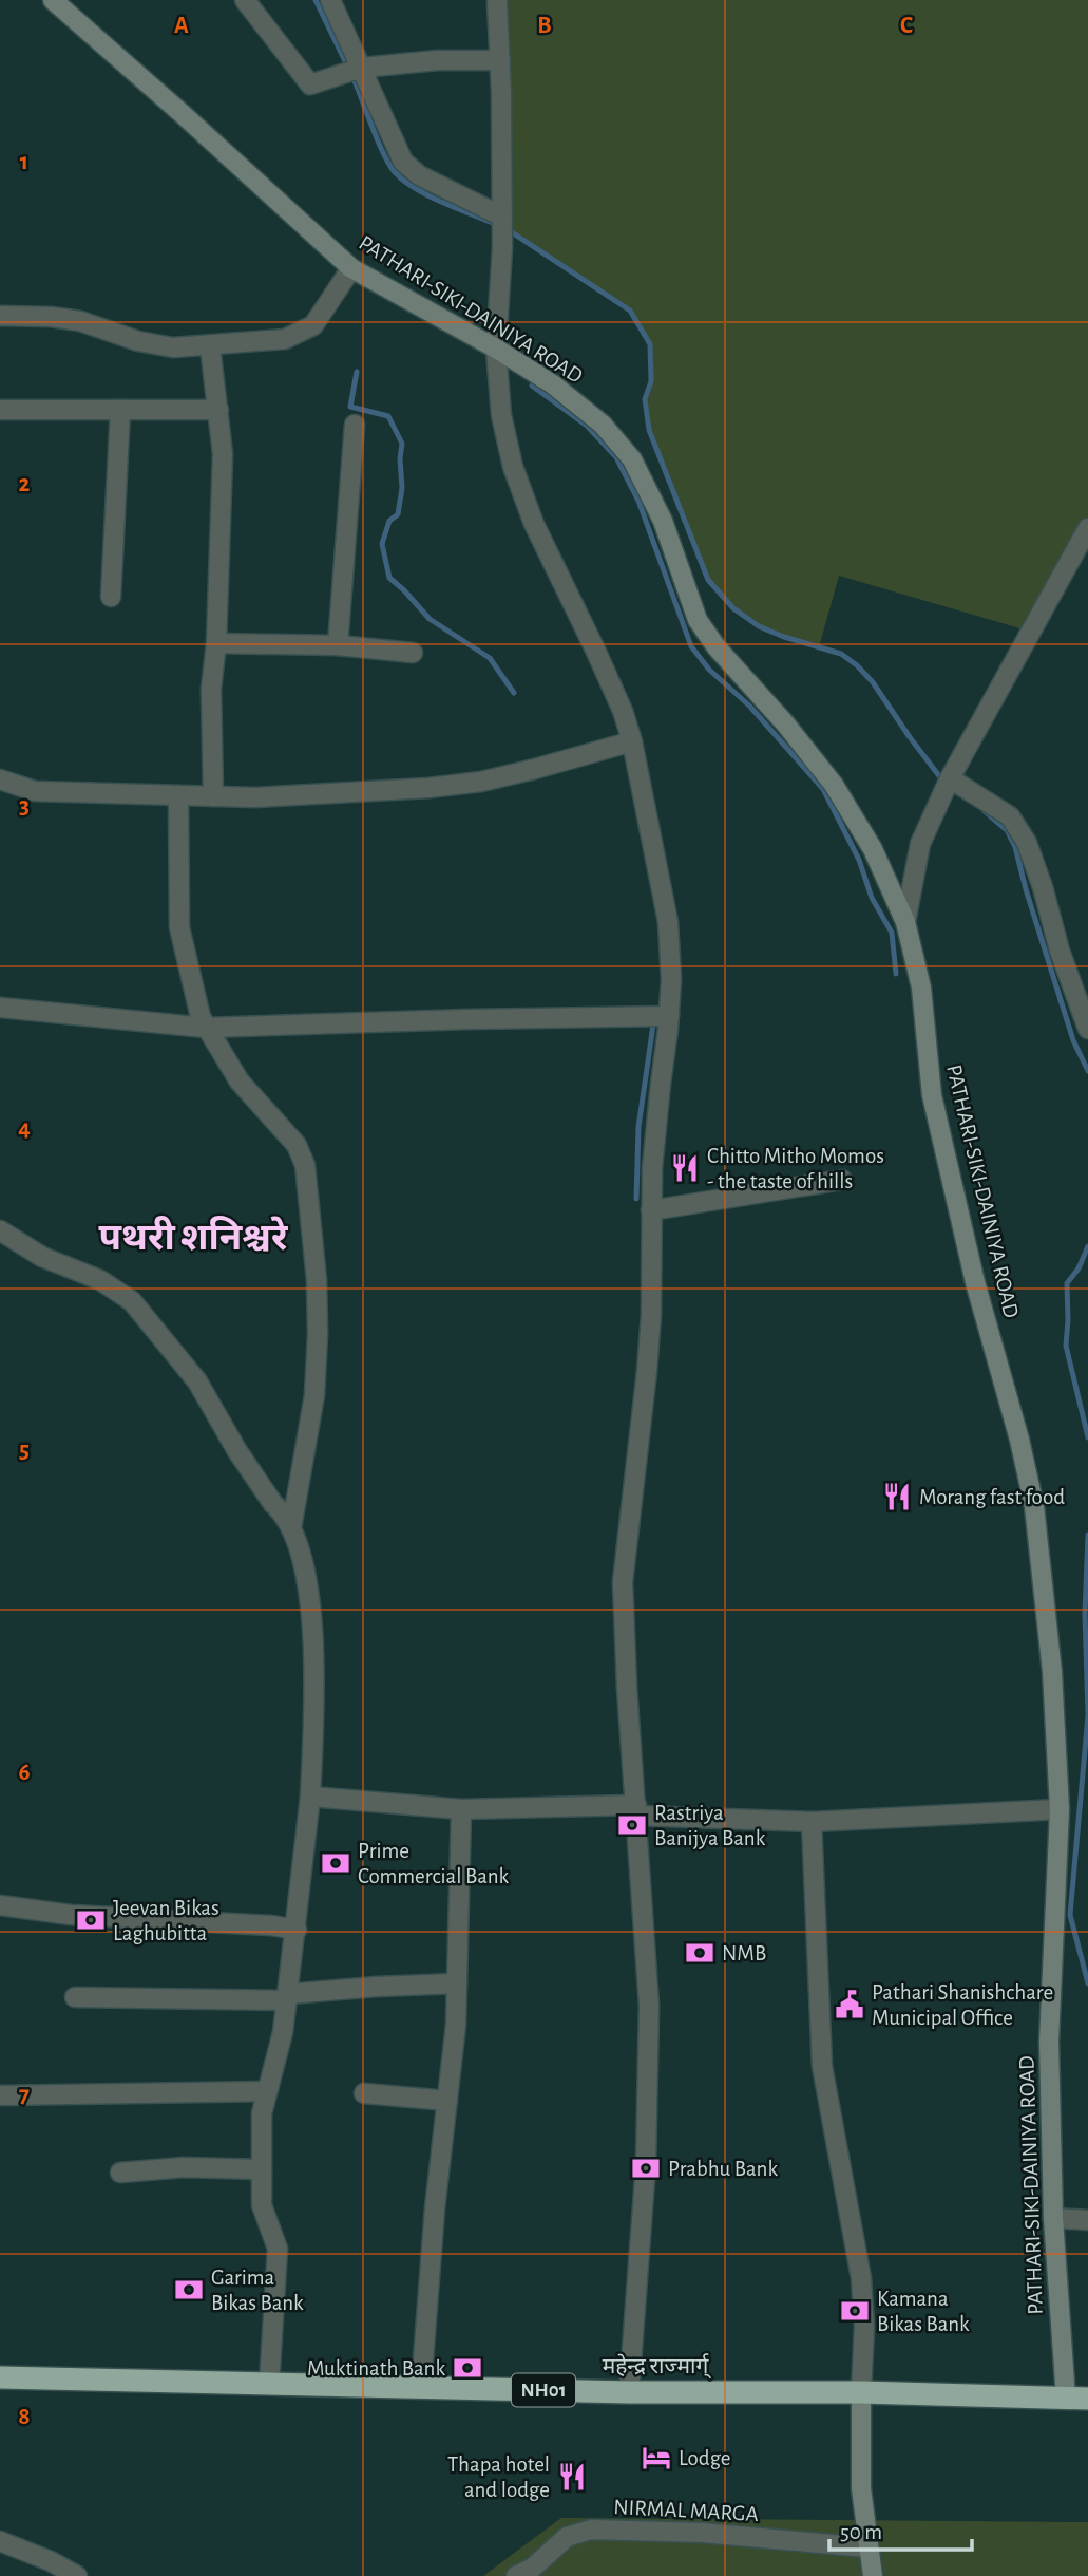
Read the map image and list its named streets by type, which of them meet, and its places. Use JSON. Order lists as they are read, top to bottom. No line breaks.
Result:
{"streets":{"highway":["महेन्द्र राज्मार्ग्","NH01"],"main road":["PATHARI-SIKI-DAINIYA ROAD"],"street":["NIRMAL MARGA"]},"crossings":[["PATHARI-SIKI-DAINIYA ROAD","महेन्द्र राज्मार्ग्"]],"districts":["पथरी शनिश्चरे"],"places":{"restaurant":["Chitto Mitho Momos - the taste of hills","Morang fast food","Thapa hotel and lodge"],"bank":["Rastriya Banijya Bank","Prime Commercial Bank","Jeevan Bikas Laghubitta","NMB","Prabhu Bank","Garima Bikas Bank","Kamana Bikas Bank","Muktinath Bank"],"public building":["Pathari Shanishchare Municipal Office"],"hotel":["Lodge"]},"scale_bar":"50 m","grid":{"columns":["A","B","C"],"rows":["1","2","3","4","5","6","7","8"]}}
